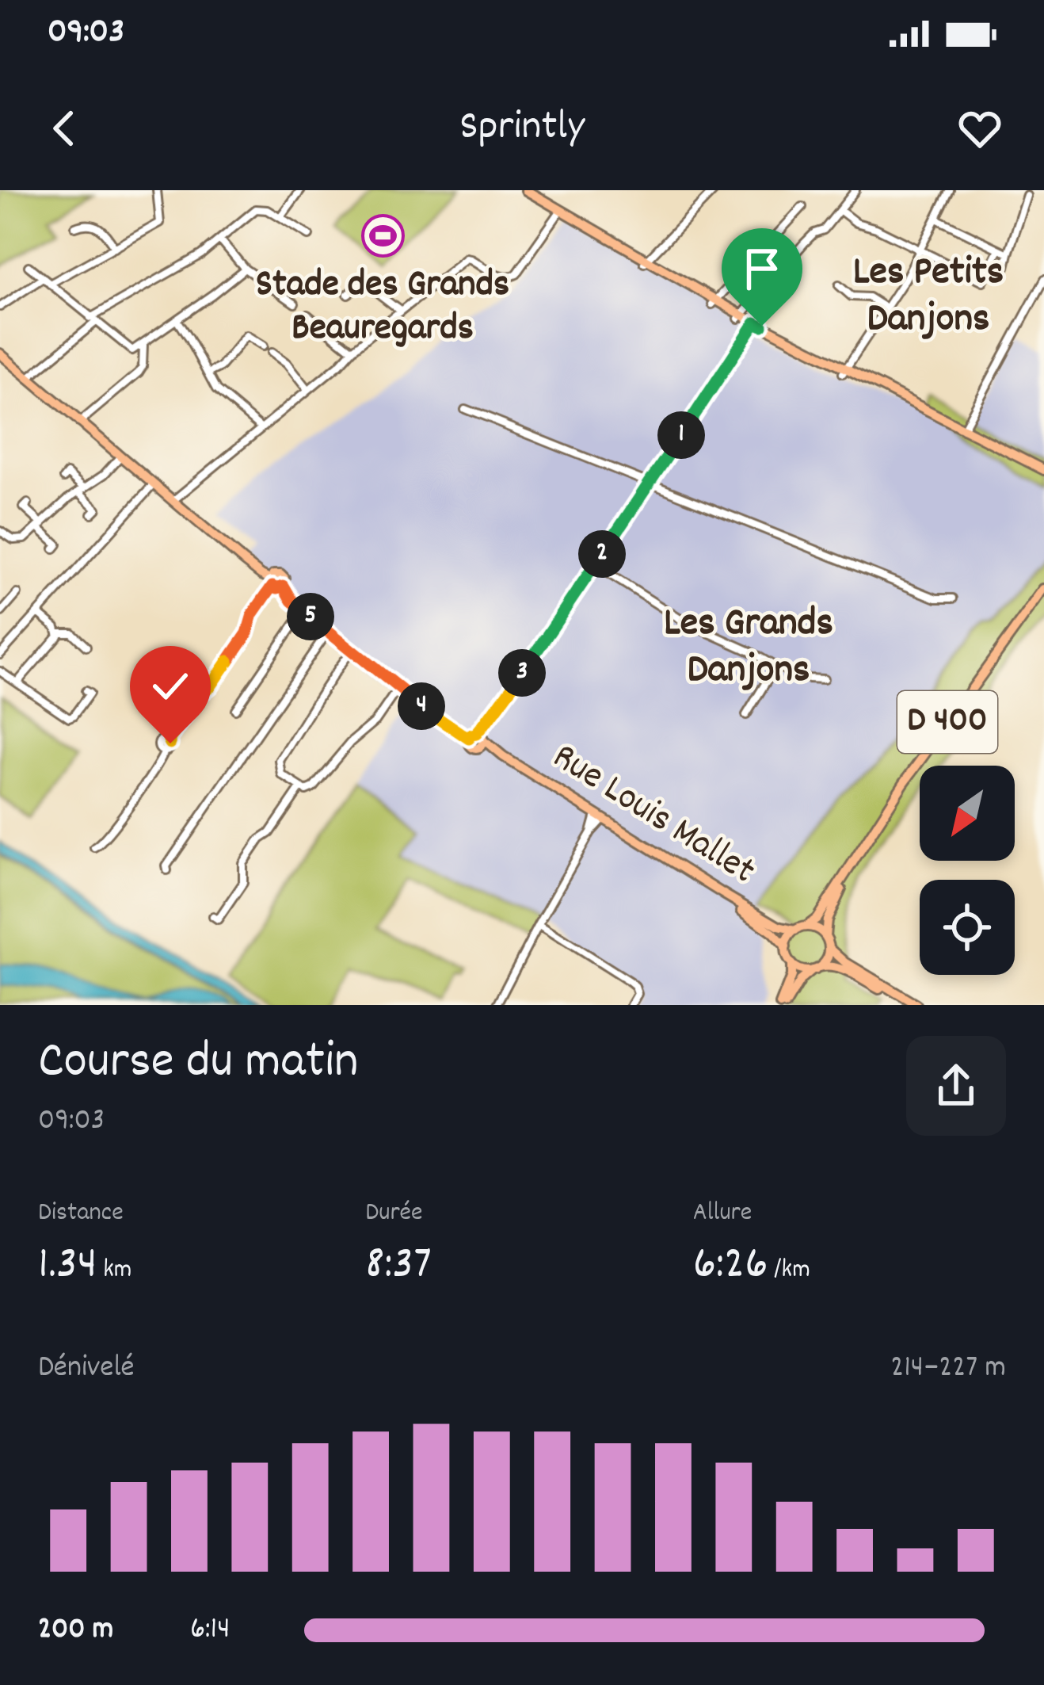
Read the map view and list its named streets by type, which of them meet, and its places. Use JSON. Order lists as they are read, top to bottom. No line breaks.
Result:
{"streets":{"main road":["D 400","Rue Louis Mallet"]},"crossings":[["D 400","Rue Louis Mallet"]],"districts":["Les Petits Danjons","Les Grands Danjons"],"places":{"sports":["Stade des Grands Beauregards"]},"north":"bottom left","page":{"status":"09:03","header":"Sprintly","pins":["1","2","5","3","4"],"heading":["Course du matin","09:03"],"stats":[["Distance","1.34 km"],["Durée","8:37"],["Allure","6:26 /km"]],"chart":["Dénivelé","214–227 m"],"list":[{"name":"200 m","note":"6:14"}]}}
